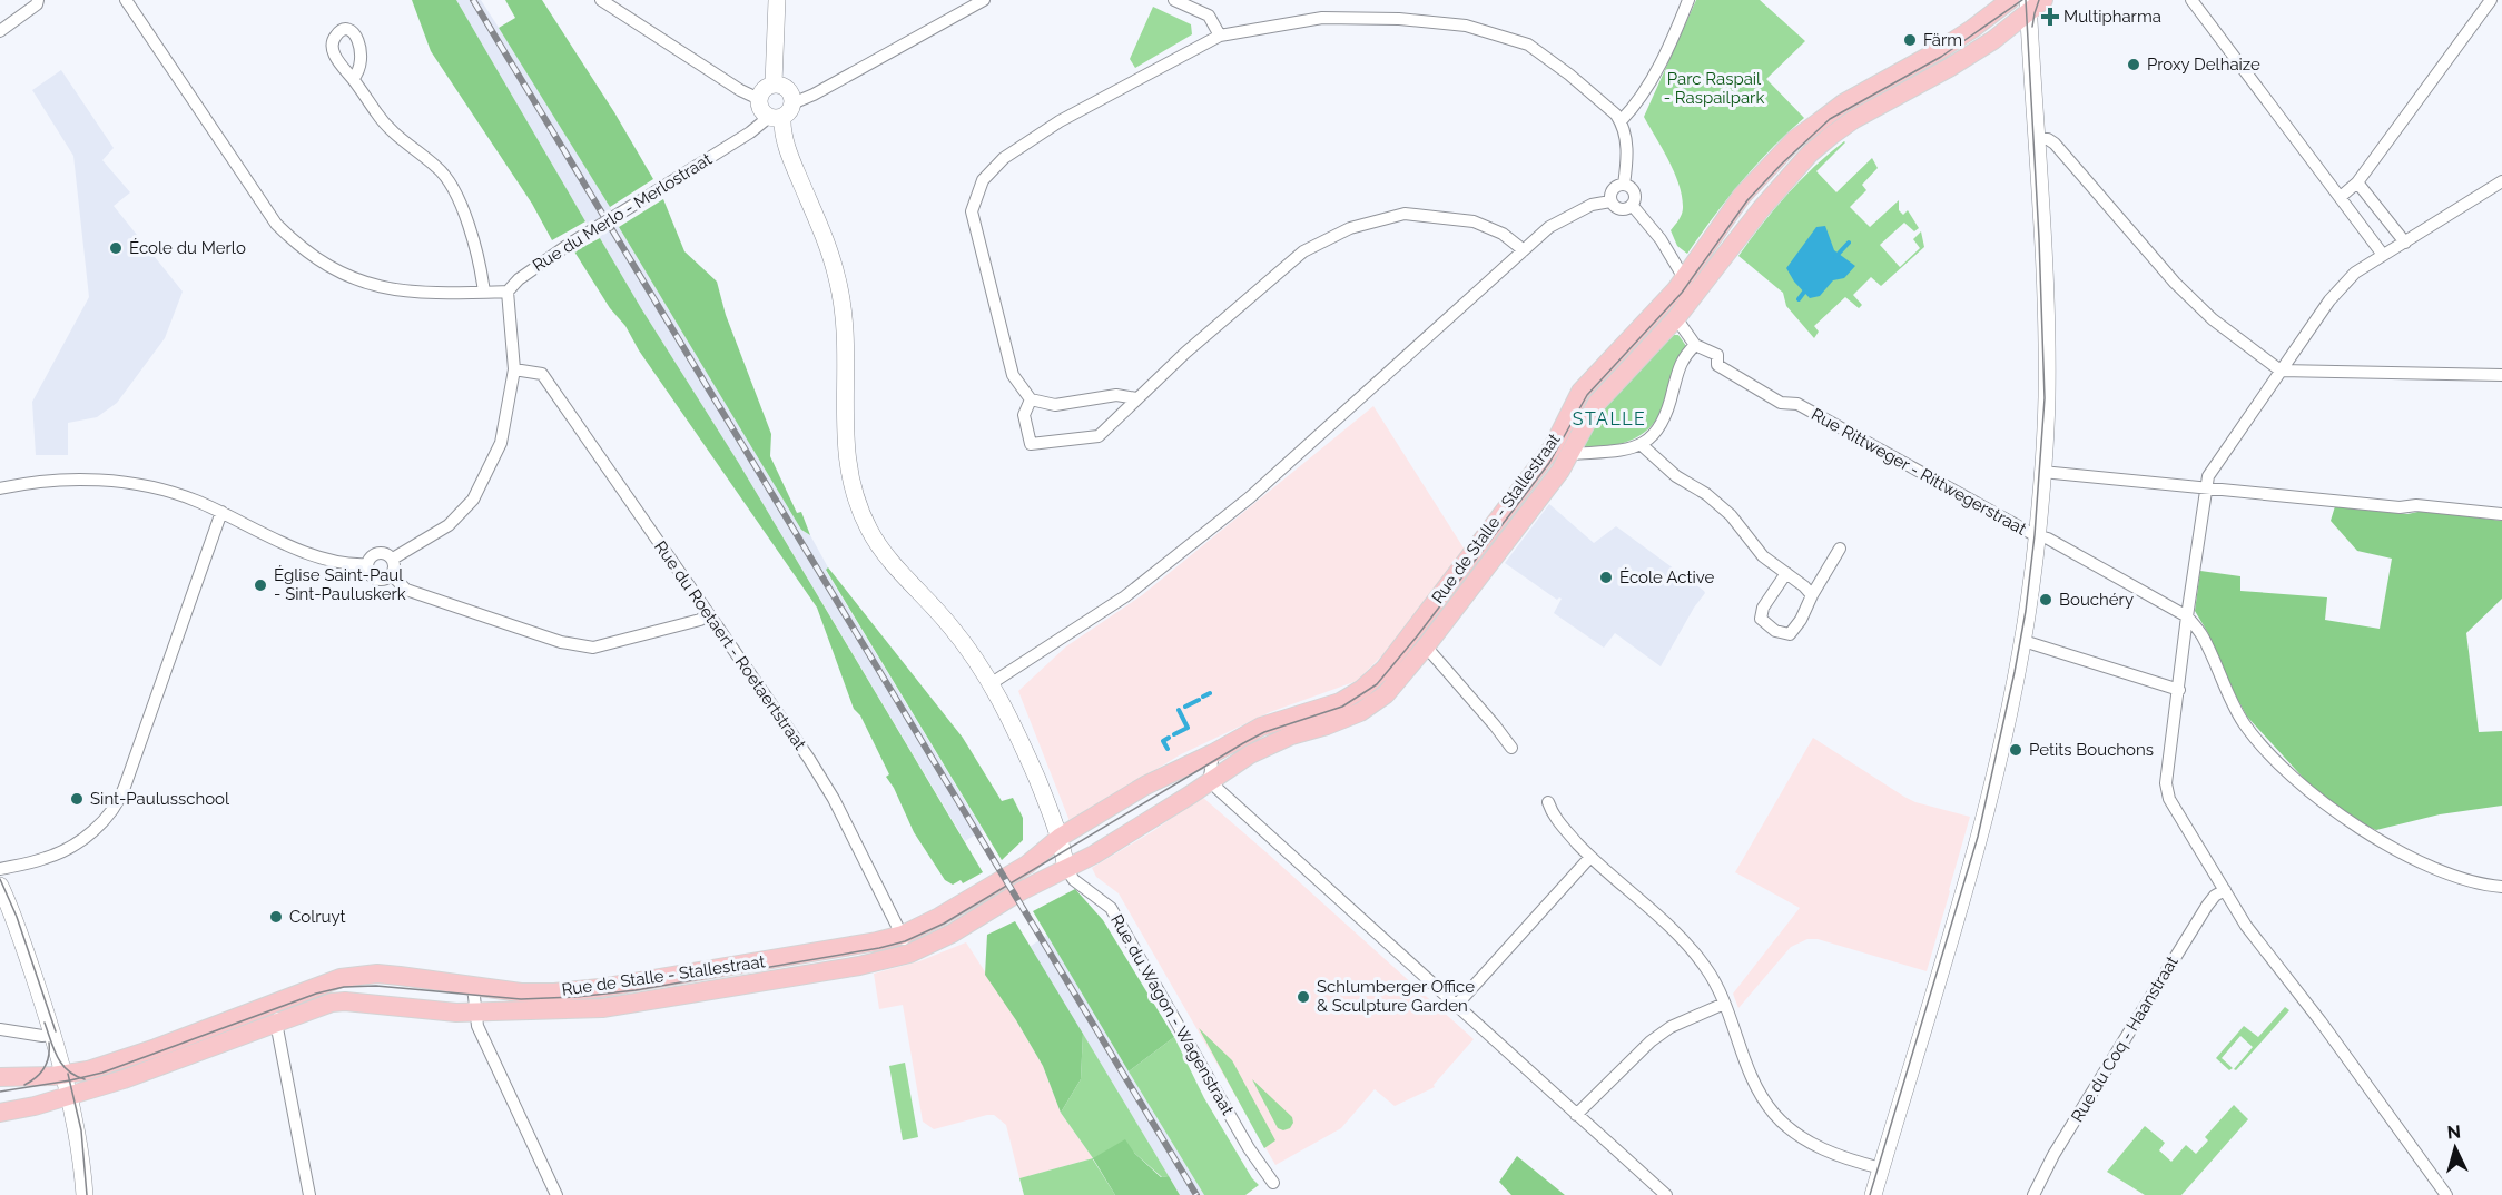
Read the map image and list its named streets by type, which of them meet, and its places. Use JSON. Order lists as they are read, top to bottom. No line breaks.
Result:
{"streets":{"main road":["Rue de Stalle - Stallestraat"],"street":["Rue du Merlo - Merlostraat","Rue Rittweger - Rittwegerstraat","Rue du Roetaert - Roetaertstraat","Rue du Wagon - Wagenstraat","Rue du Coq - Haanstraat"]},"crossings":[["Rue Rittweger - Rittwegerstraat","Rue de Stalle - Stallestraat"],["Rue de Stalle - Stallestraat","Rue du Roetaert - Roetaertstraat"],["Rue de Stalle - Stallestraat","Rue du Wagon - Wagenstraat"]],"districts":["STALLE"],"parks":["Parc Raspail - Raspailpark"],"places":{"health":["Multipharma"],"other":["Färm","Proxy Delhaize","École du Merlo","École Active","Église Saint-Paul - Sint-Pauluskerk","Bouchéry","Petits Bouchons","Sint-Paulusschool","Colruyt","Schlumberger Office & Sculpture Garden"]},"north":"top"}
